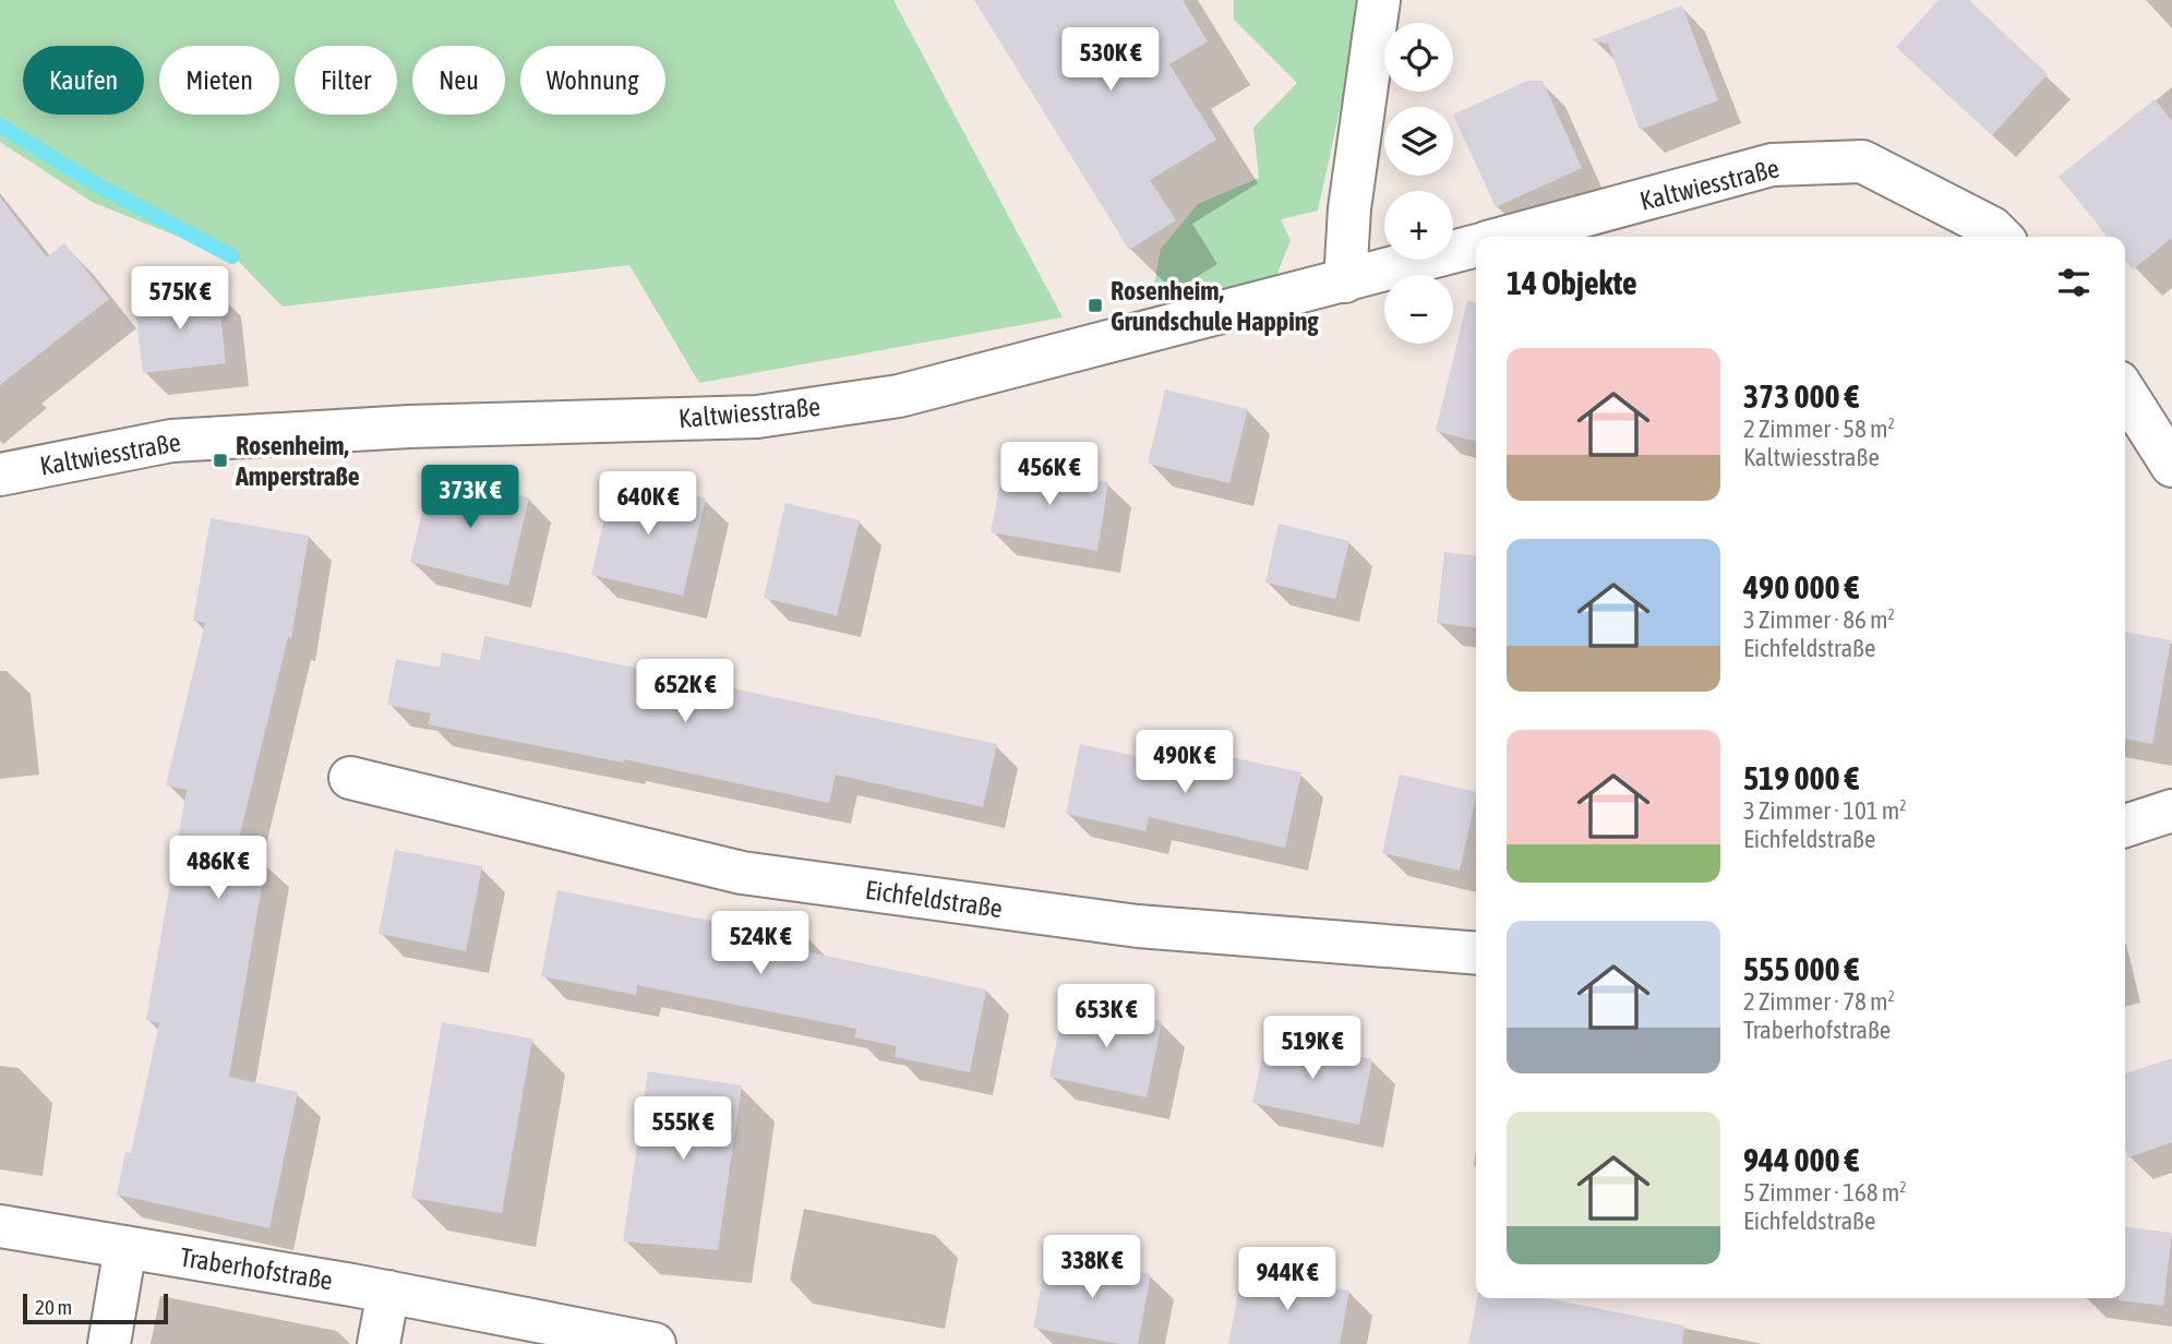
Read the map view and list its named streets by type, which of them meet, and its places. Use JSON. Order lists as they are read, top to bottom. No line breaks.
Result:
{"streets":{"street":["Kaltwiesstraße","Eichfeldstraße","Traberhofstraße"]},"places":{"transit":["Rosenheim, Grundschule Happing","Rosenheim, Amperstraße"]},"scale_bar":"20 m","page":{"map_buttons":["+","−"],"price":["530K €","575K €","456K €","373K €","640K €","652K €","490K €","486K €","524K €","653K €","519K €","555K €","338K €","944K €"],"chip":["Kaufen","Mieten","Filter","Neu","Wohnung"],"heading":"14 Objekte","list":[{"name":"373 000 €","note":"2 Zimmer · 58 m² · Kaltwiesstraße"},{"name":"490 000 €","note":"3 Zimmer · 86 m² · Eichfeldstraße"},{"name":"519 000 €","note":"3 Zimmer · 101 m² · Eichfeldstraße"},{"name":"555 000 €","note":"2 Zimmer · 78 m² · Traberhofstraße"},{"name":"944 000 €","note":"5 Zimmer · 168 m² · Eichfeldstraße"}],"scale":"20 m"}}
